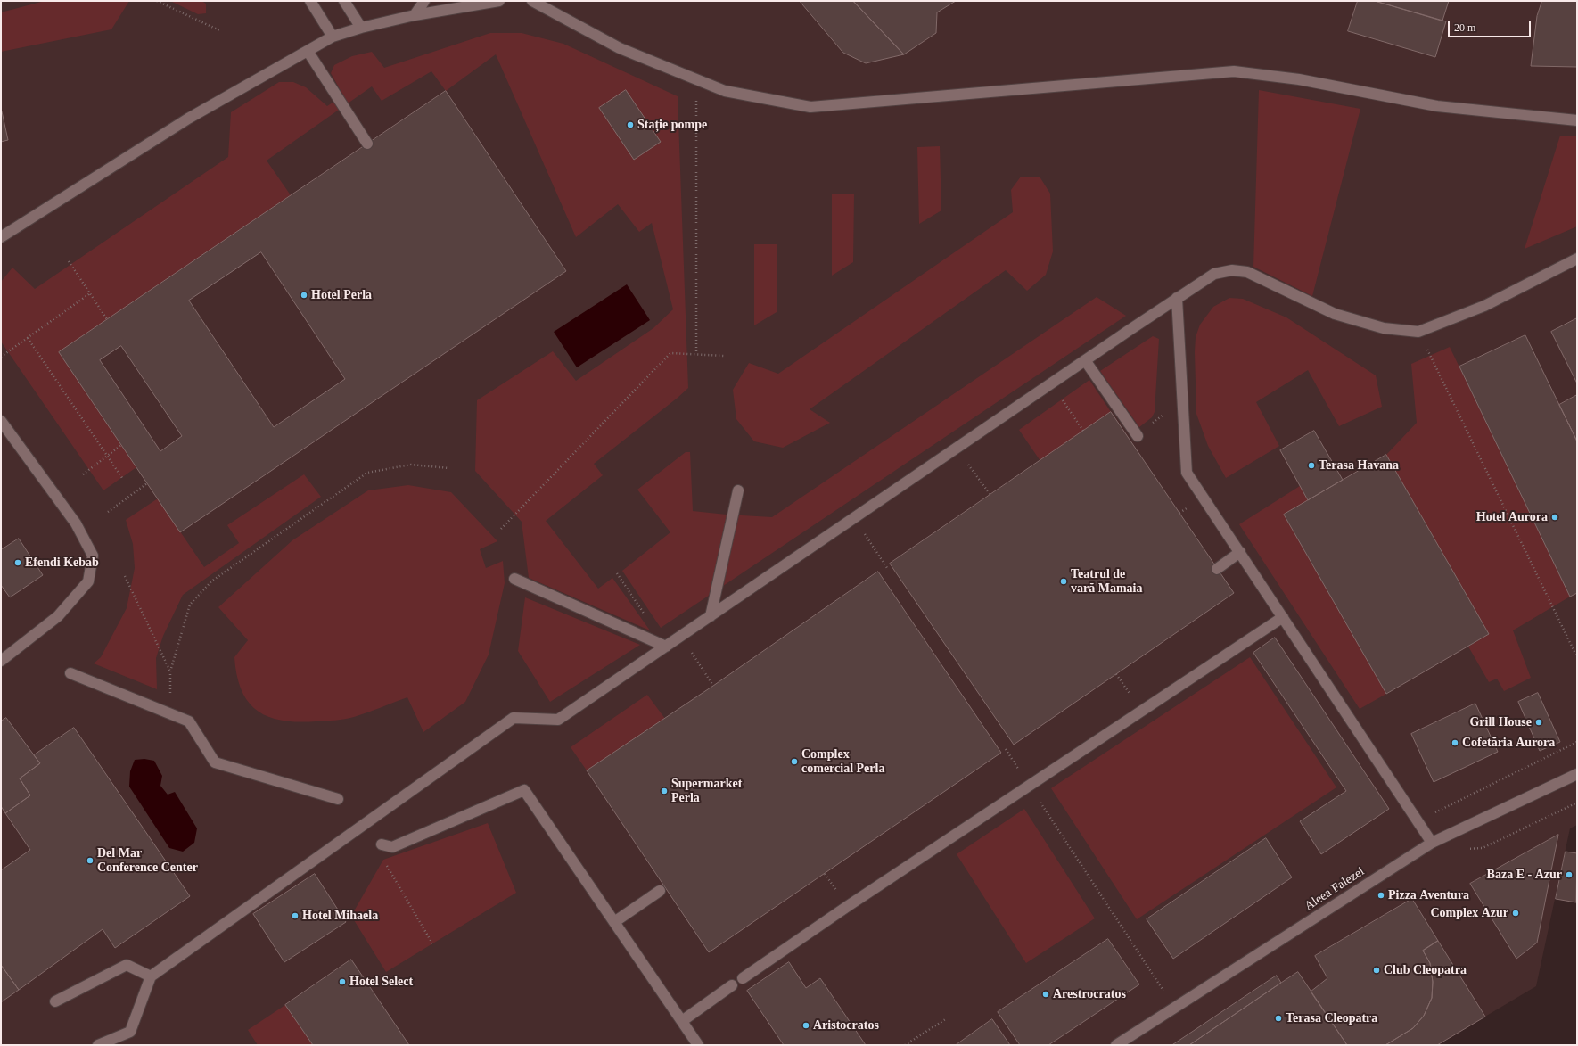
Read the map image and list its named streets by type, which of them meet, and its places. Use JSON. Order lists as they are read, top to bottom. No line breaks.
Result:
{"streets":{"street":["Aleea Falezei"]},"places":["Stație pompe","Hotel Perla","Terasa Havana","Hotel Aurora","Efendi Kebab","Teatrul de vară Mamaia","Grill House","Cofetăria Aurora","Complex comercial Perla","Supermarket Perla","Del Mar Conference Center","Baza E - Azur","Pizza Aventura","Complex Azur","Hotel Mihaela","Club Cleopatra","Hotel Select","Arestrocratos","Terasa Cleopatra","Aristocratos"],"scale_bar":"20 m"}
